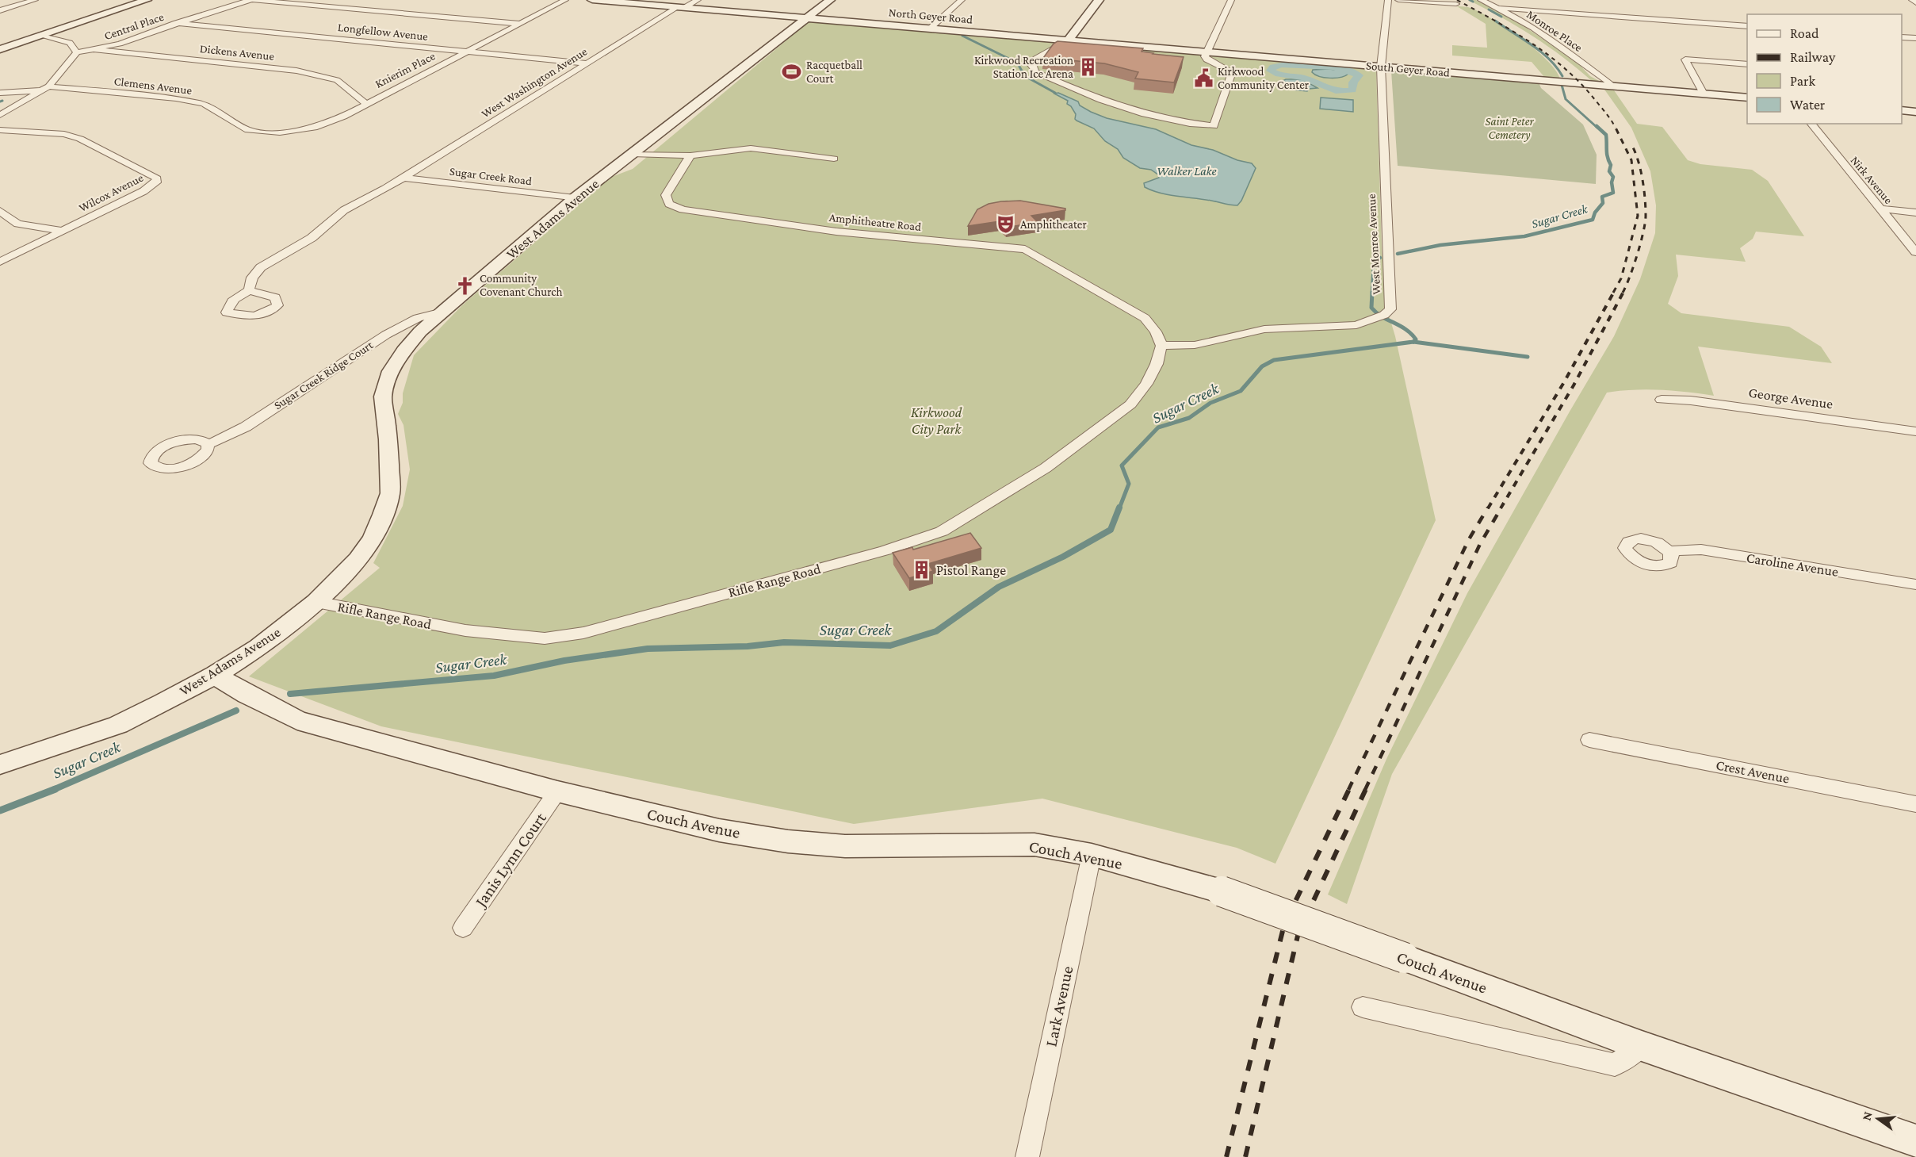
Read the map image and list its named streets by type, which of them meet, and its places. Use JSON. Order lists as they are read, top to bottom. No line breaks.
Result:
{"streets":{"street":["North Geyer Road","Central Place","Monroe Place","Longfellow Avenue","Dickens Avenue","South Geyer Road","Knierim Place","West Washington Avenue","Clemens Avenue","Sugar Creek Road","Nirk Avenue","Wilcox Avenue","West Adams Avenue","Amphitheatre Road","West Monroe Avenue","Sugar Creek Ridge Court","George Avenue","Caroline Avenue","Rifle Range Road","Crest Avenue","Couch Avenue","Janis Lynn Court","Lark Avenue"]},"crossings":[["North Geyer Road","South Geyer Road"],["North Geyer Road","West Washington Avenue"],["North Geyer Road","West Adams Avenue"],["Central Place","Longfellow Avenue"],["Central Place","Dickens Avenue"],["Central Place","Knierim Place"],["Monroe Place","South Geyer Road"],["Longfellow Avenue","Knierim Place"],["Longfellow Avenue","West Washington Avenue"],["Dickens Avenue","Knierim Place"],["South Geyer Road","West Monroe Avenue"],["Knierim Place","Clemens Avenue"],["West Washington Avenue","Sugar Creek Road"],["Sugar Creek Road","West Adams Avenue"],["West Adams Avenue","Sugar Creek Ridge Court"],["West Adams Avenue","Rifle Range Road"],["West Adams Avenue","Couch Avenue"],["Amphitheatre Road","West Monroe Avenue"],["Amphitheatre Road","Rifle Range Road"],["West Monroe Avenue","Rifle Range Road"],["Couch Avenue","Janis Lynn Court"],["Couch Avenue","Lark Avenue"]],"water":["Walker Lake","Sugar Creek"],"parks":["Saint Peter Cemetery","Kirkwood City Park"],"places":{"building":["Kirkwood Recreation Station Ice Arena","Pistol Range"],"sports":["Racquetball Court"],"public building":["Kirkwood Community Center"],"theatre":["Amphitheater"],"church":["Community Covenant Church"]},"legend":["Road","Railway","Park","Water"],"north":"left"}
